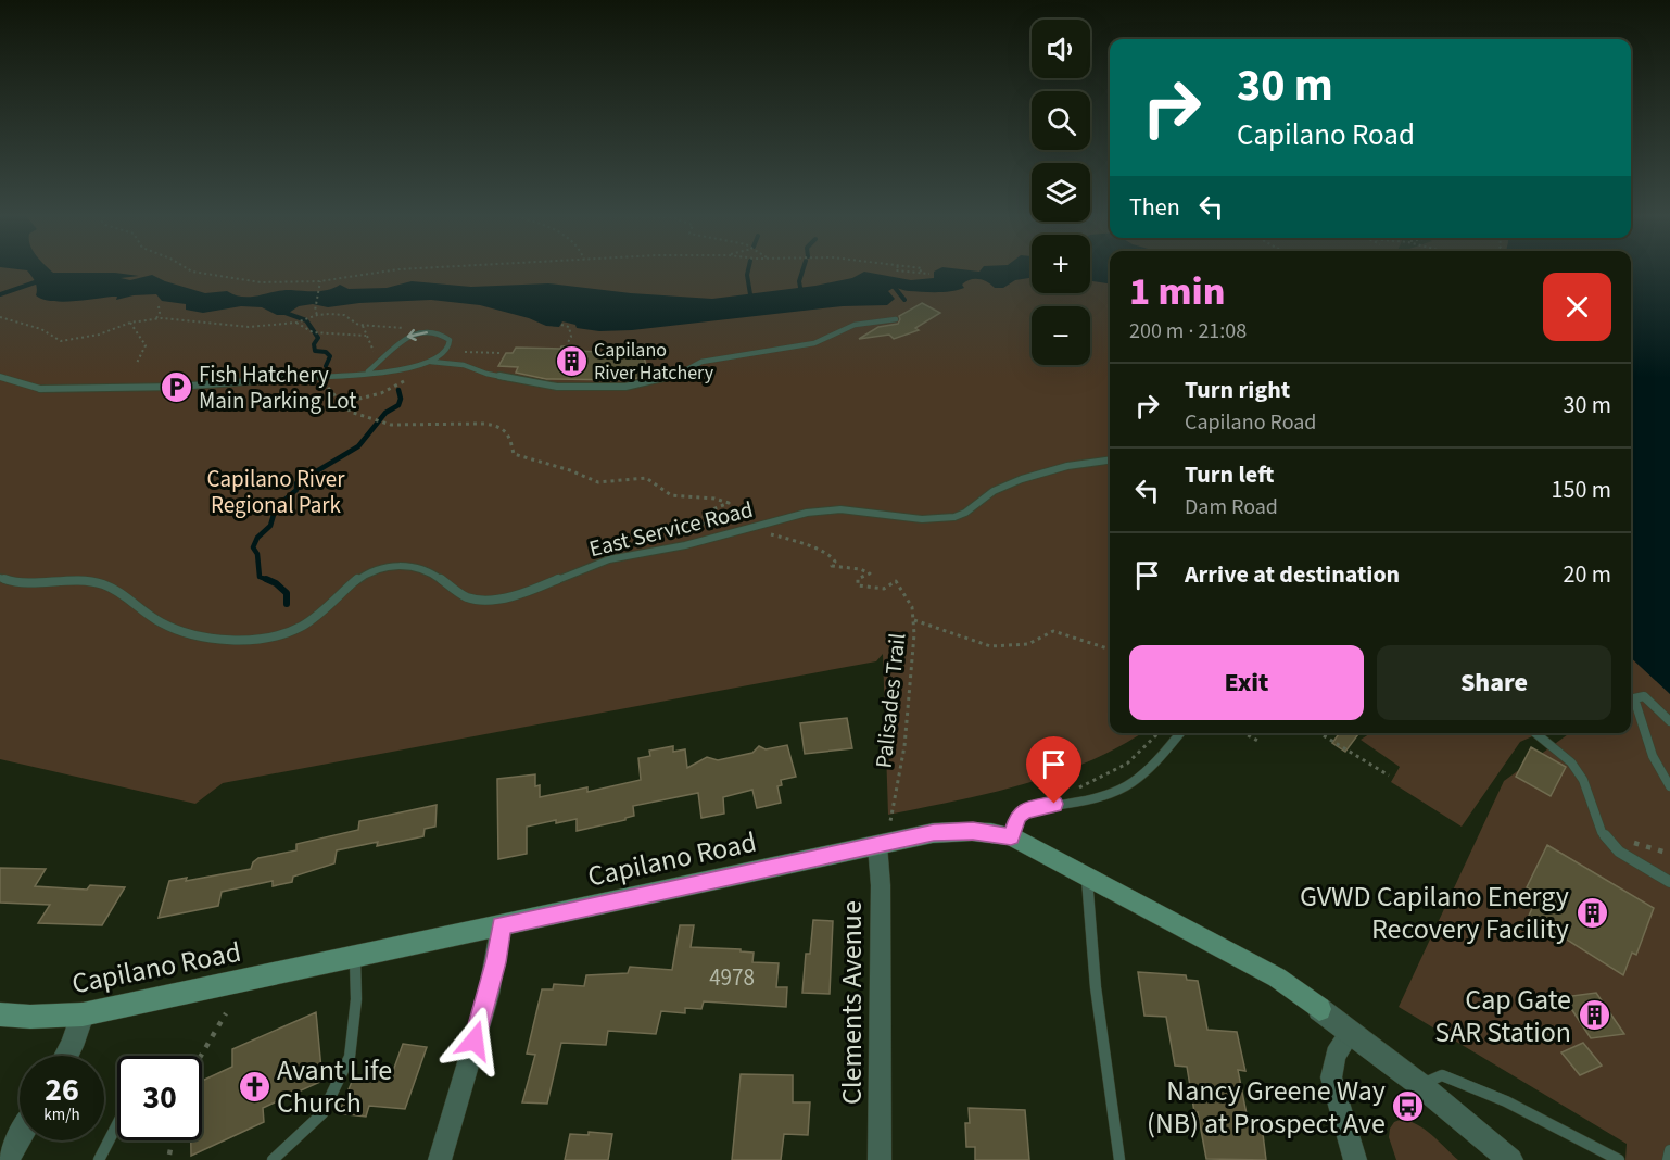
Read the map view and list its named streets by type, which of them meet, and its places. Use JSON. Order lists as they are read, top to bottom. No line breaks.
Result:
{"streets":{"main road":["Capilano Road"],"street":["Clements Avenue"],"lane":["East Service Road"],"path":["Palisades Trail"]},"crossings":[["Capilano Road","Clements Avenue"]],"parks":["Capilano River Regional Park"],"places":{"building":["Capilano River Hatchery","GVWD Capilano Energy Recovery Facility","Cap Gate SAR Station"],"parking":["Fish Hatchery Main Parking Lot"],"church":["Avant Life Church"],"bus stop":["Nancy Greene Way (NB) at Prospect Ave"]},"house_numbers":["4978"],"page":{"map_buttons":["+","−"],"turn":["30 m","Capilano Road"],"then":"Then","heading":["1 min","200 m · 21:08"],"list":[{"name":"Turn right","note":"Capilano Road","value":"30 m"},{"name":"Turn left","note":"Dam Road","value":"150 m"},{"name":"Arrive at destination","value":"20 m"}],"buttons":["Exit","Share"],"speed":"26 km/h","limit":"30"}}
